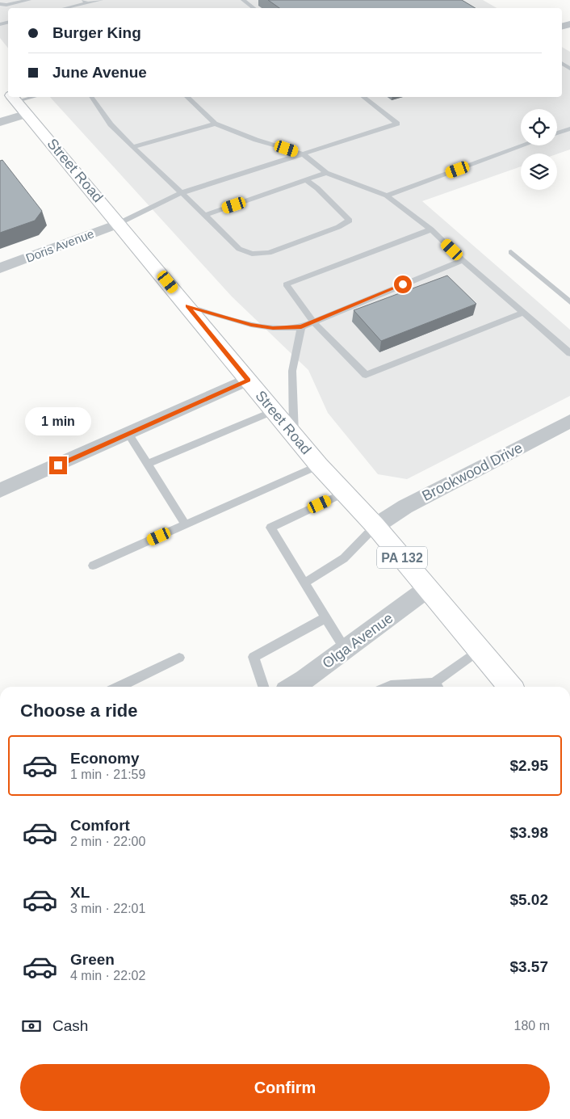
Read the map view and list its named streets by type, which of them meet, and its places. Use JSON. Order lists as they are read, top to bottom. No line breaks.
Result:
{"streets":{"main road":["Street Road","PA 132"],"street":["Doris Avenue","Brookwood Drive","Olga Avenue"]},"crossings":[["Street Road","Doris Avenue"],["Street Road","Brookwood Drive"],["Street Road","Olga Avenue"]],"page":{"banner":["Burger King","June Avenue"],"bubble":"1 min","heading":"Choose a ride","list":[{"name":"Economy","note":"1 min · 21:59","value":"$2.95"},{"name":"Comfort","note":"2 min · 22:00","value":"$3.98"},{"name":"XL","note":"3 min · 22:01","value":"$5.02"},{"name":"Green","note":"4 min · 22:02","value":"$3.57"}],"pay":["Cash","180 m"],"buttons":"Confirm"}}
